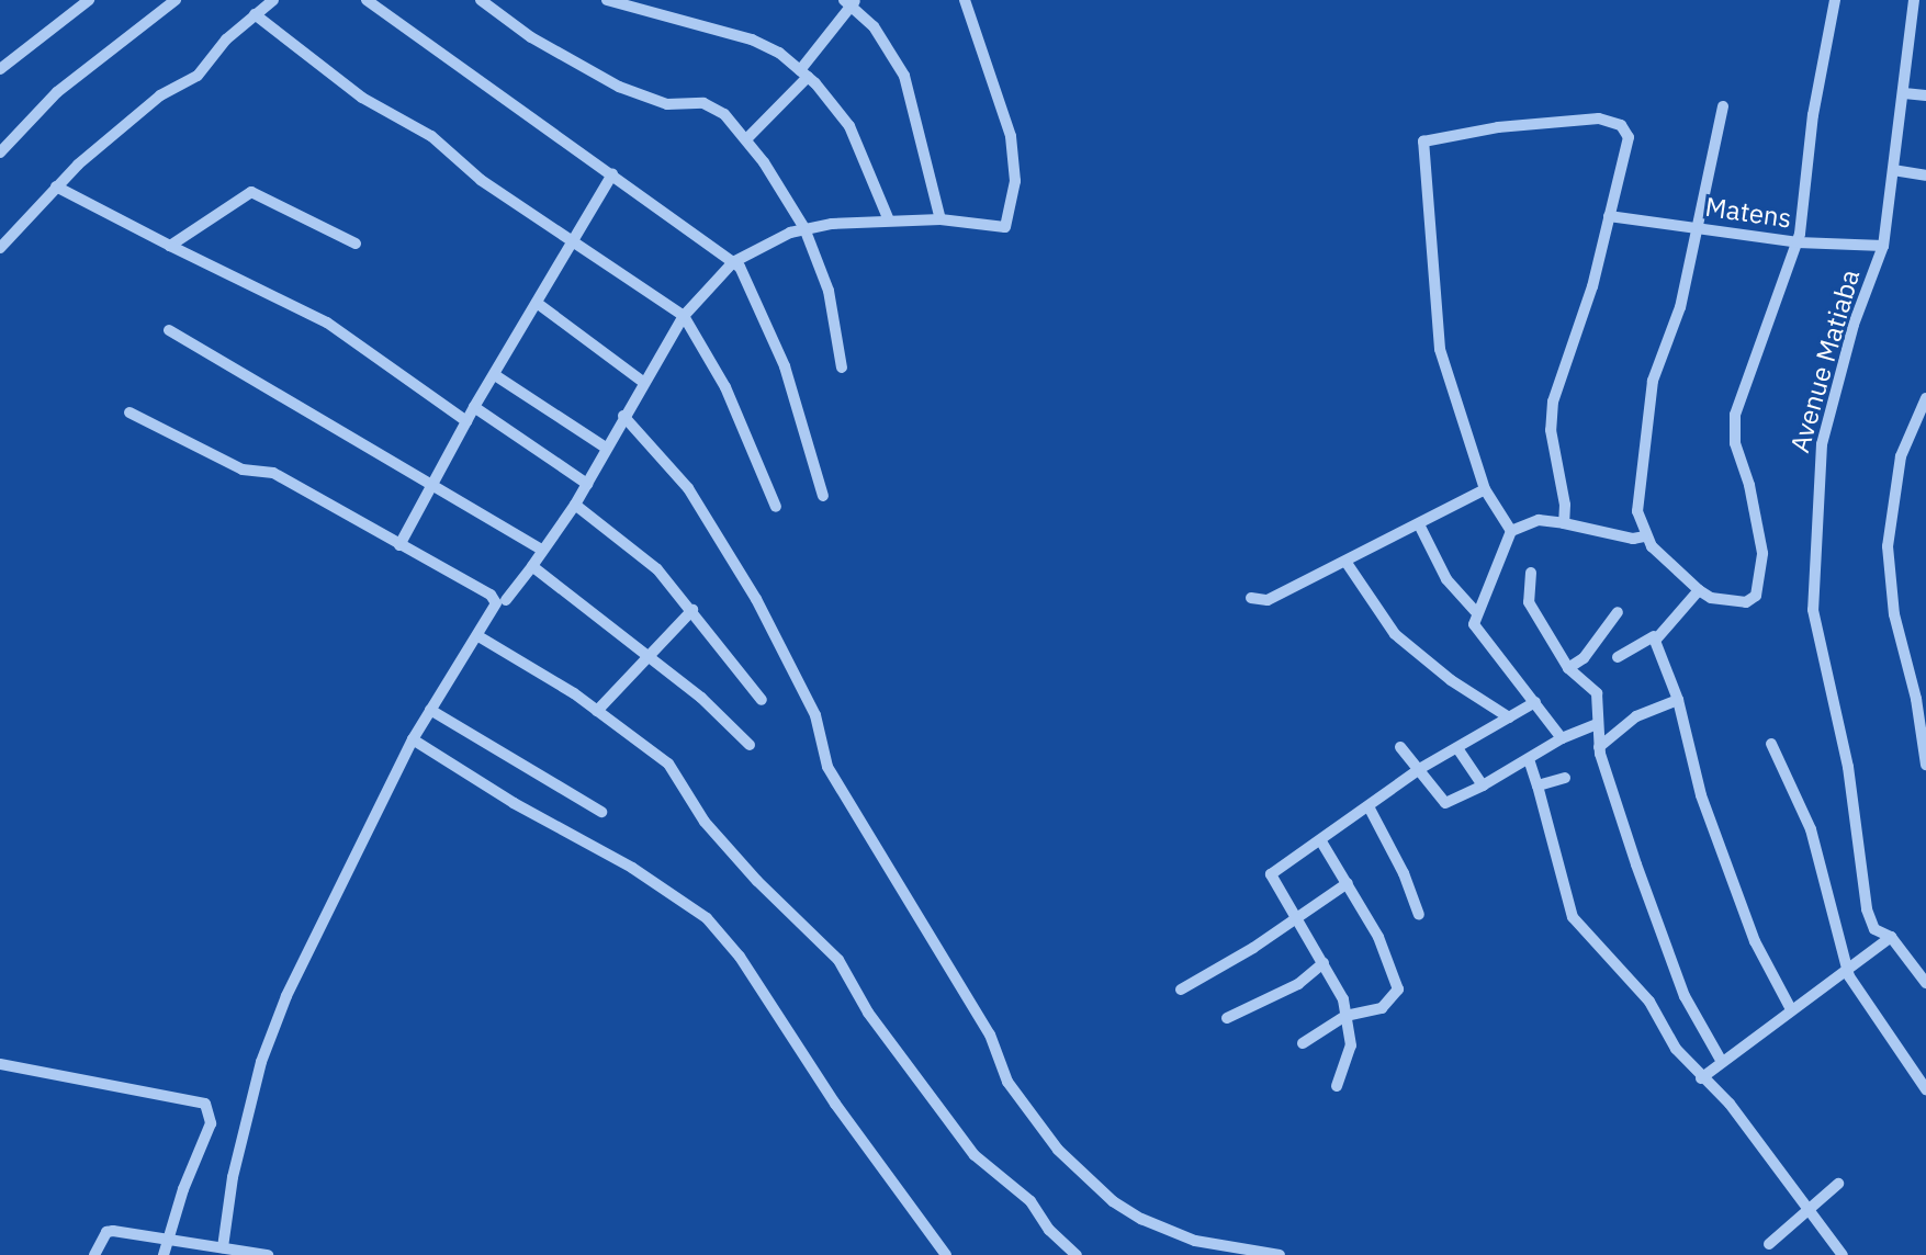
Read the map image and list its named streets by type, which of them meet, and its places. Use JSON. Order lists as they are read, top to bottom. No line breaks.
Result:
{"streets":{"street":["Matens","Avenue Matiaba"]},"crossings":[["Matens","Avenue Matiaba"]]}
